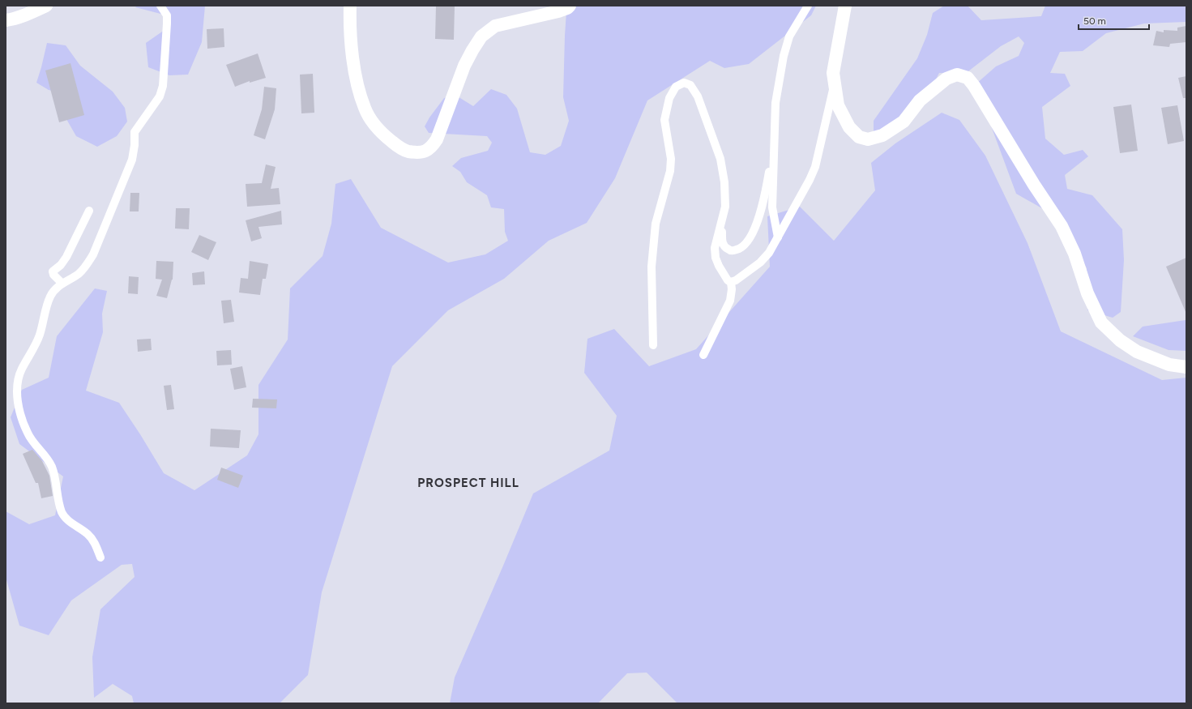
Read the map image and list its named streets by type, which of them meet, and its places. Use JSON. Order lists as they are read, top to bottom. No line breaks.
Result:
{"districts":["PROSPECT HILL"],"scale_bar":"50 m"}
